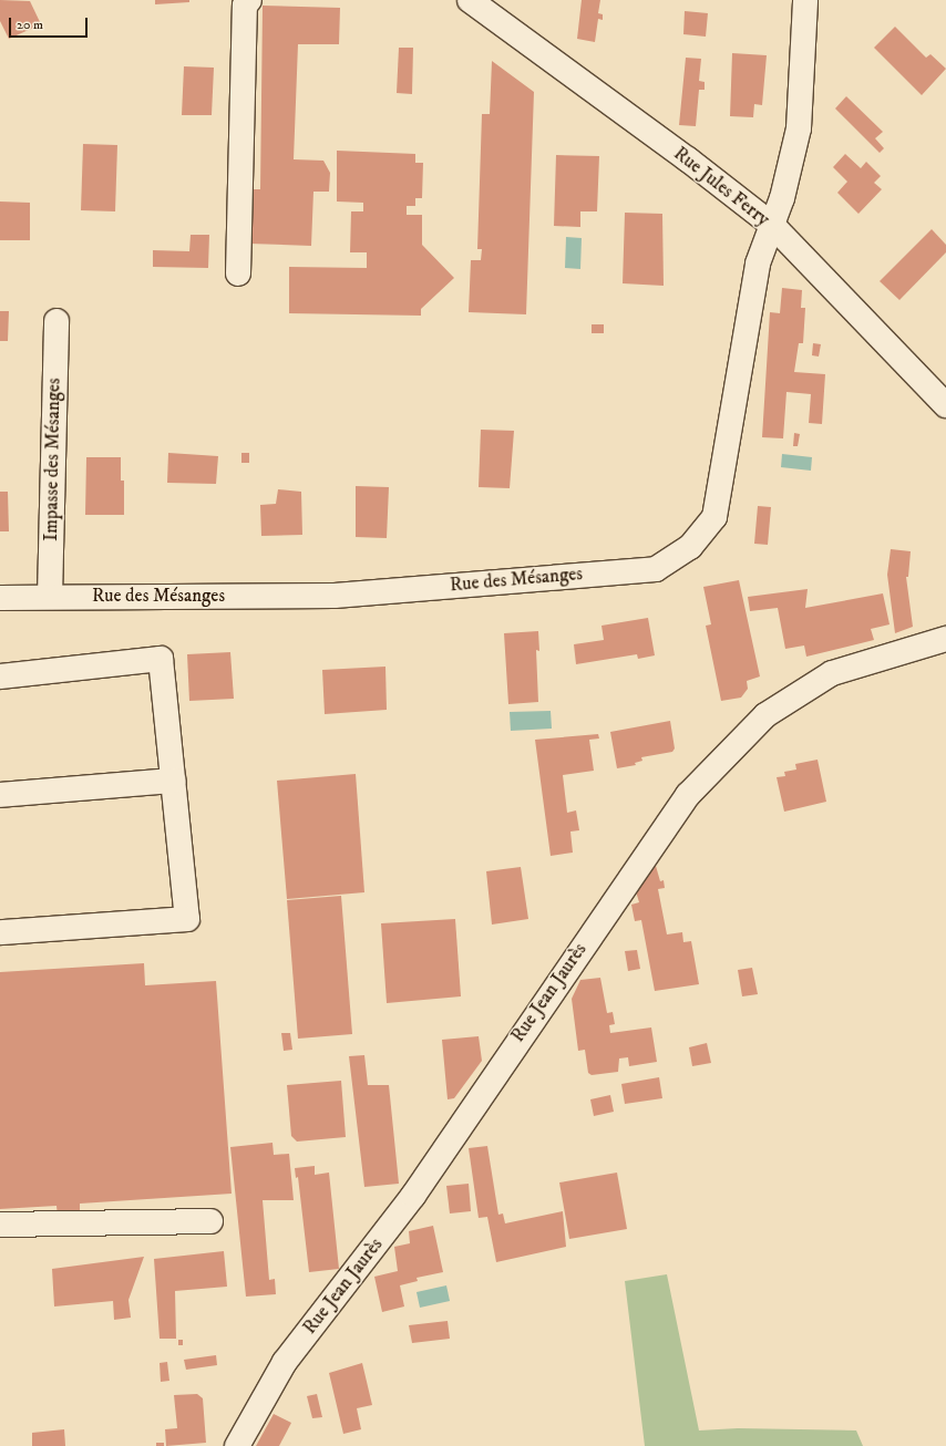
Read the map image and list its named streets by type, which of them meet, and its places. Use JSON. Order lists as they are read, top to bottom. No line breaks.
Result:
{"streets":{"street":["Rue Jules Ferry","Impasse des Mésanges","Rue des Mésanges","Rue Jean Jaurès"]},"crossings":[["Rue Jules Ferry","Rue des Mésanges"],["Impasse des Mésanges","Rue des Mésanges"]],"scale_bar":"20 m"}
